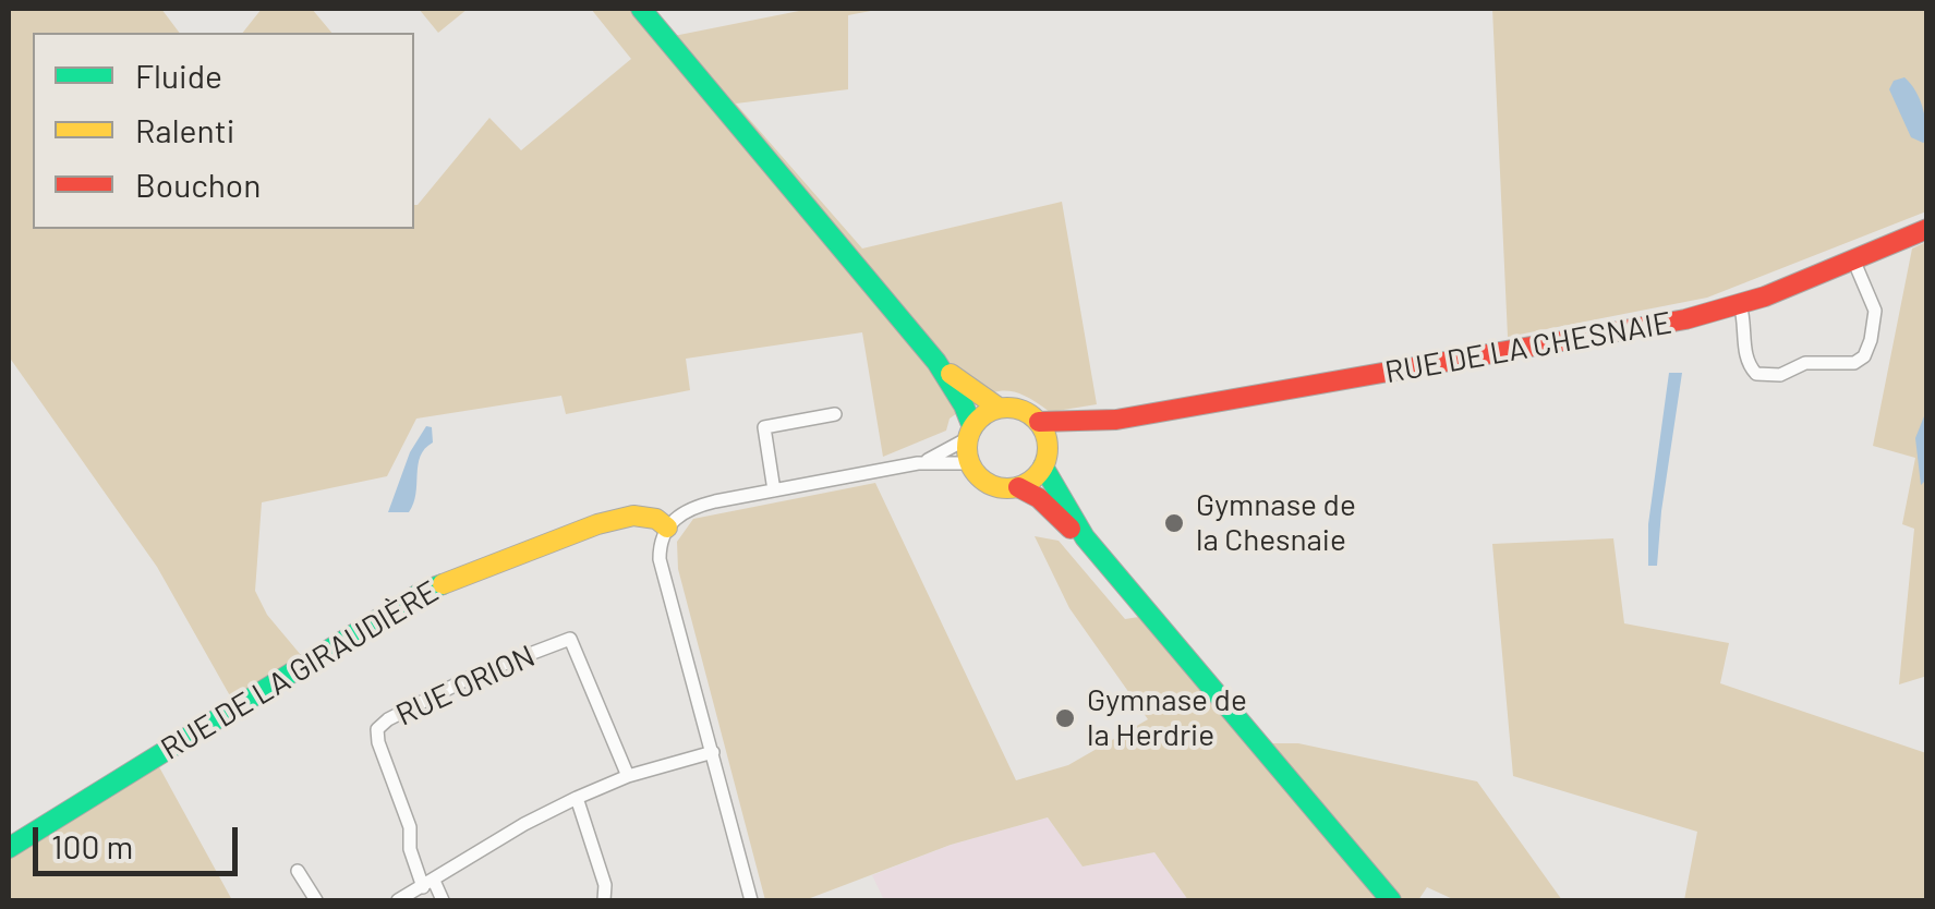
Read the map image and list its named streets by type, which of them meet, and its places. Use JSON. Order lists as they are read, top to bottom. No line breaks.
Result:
{"streets":{"street":["RUE DE LA CHESNAIE","RUE DE LA GIRAUDIÈRE","RUE ORION"]},"places":["Gymnase de la Chesnaie","Gymnase de la Herdrie"],"legend":["Fluide","Ralenti","Bouchon"],"scale_bar":"100 m"}
